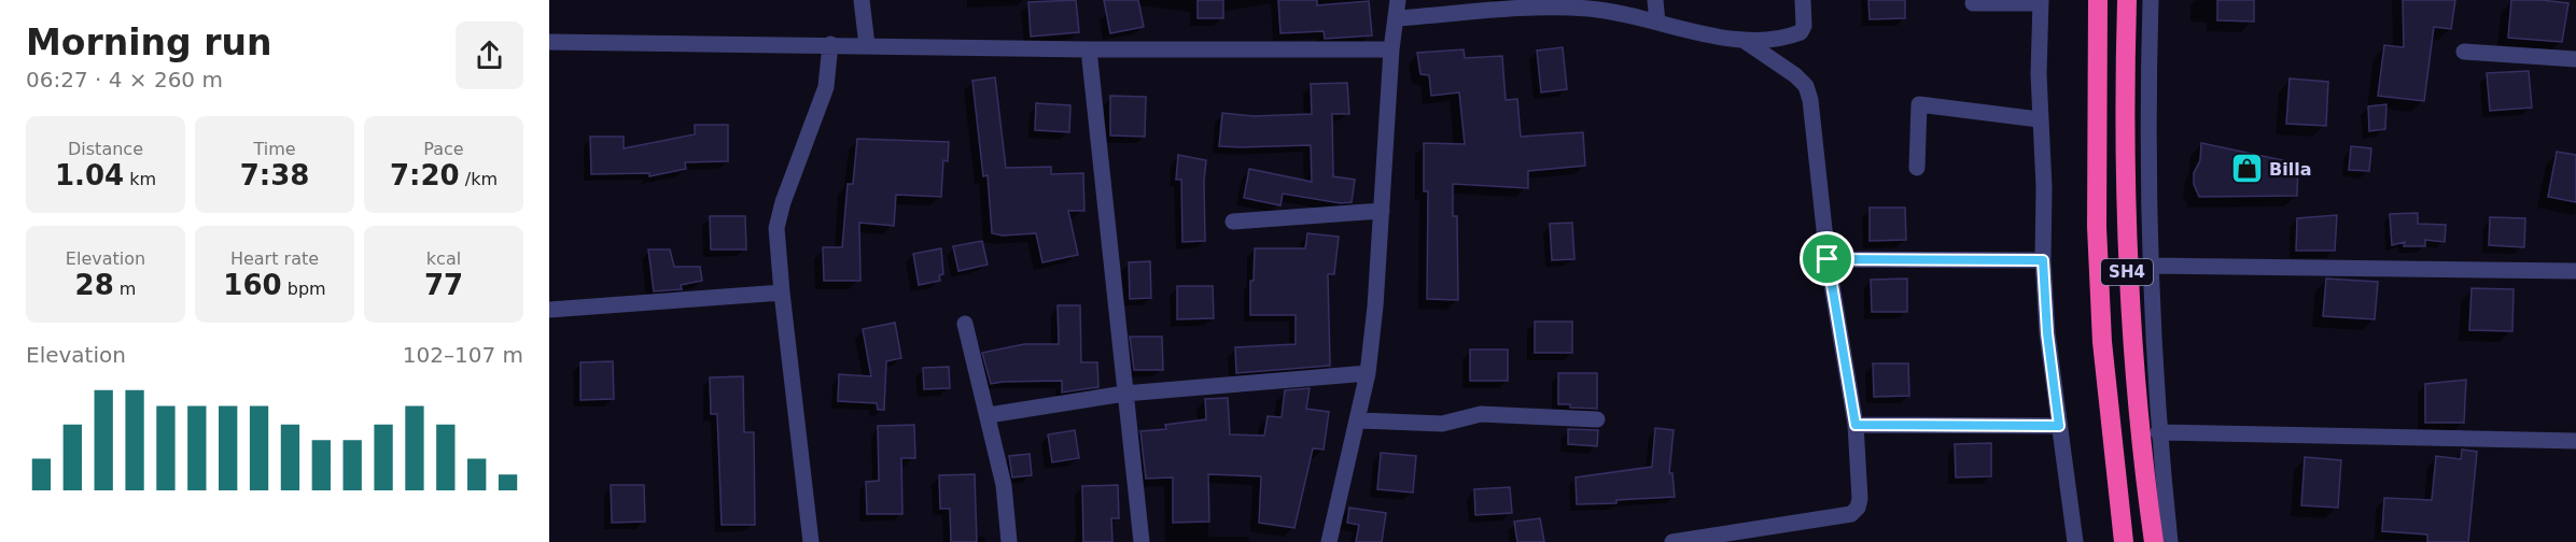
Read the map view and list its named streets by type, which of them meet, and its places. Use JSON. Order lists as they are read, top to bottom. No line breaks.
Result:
{"streets":{"highway":["SH4"]},"places":{"shop":["Billa"]},"page":{"heading":["Morning run","06:27 · 4 × 260 m"],"stats":[["Distance","1.04 km"],["Time","7:38"],["Pace","7:20 /km"],["Elevation","28 m"],["Heart rate","160 bpm"],["kcal","77"]],"chart":["Elevation","102–107 m"]}}
